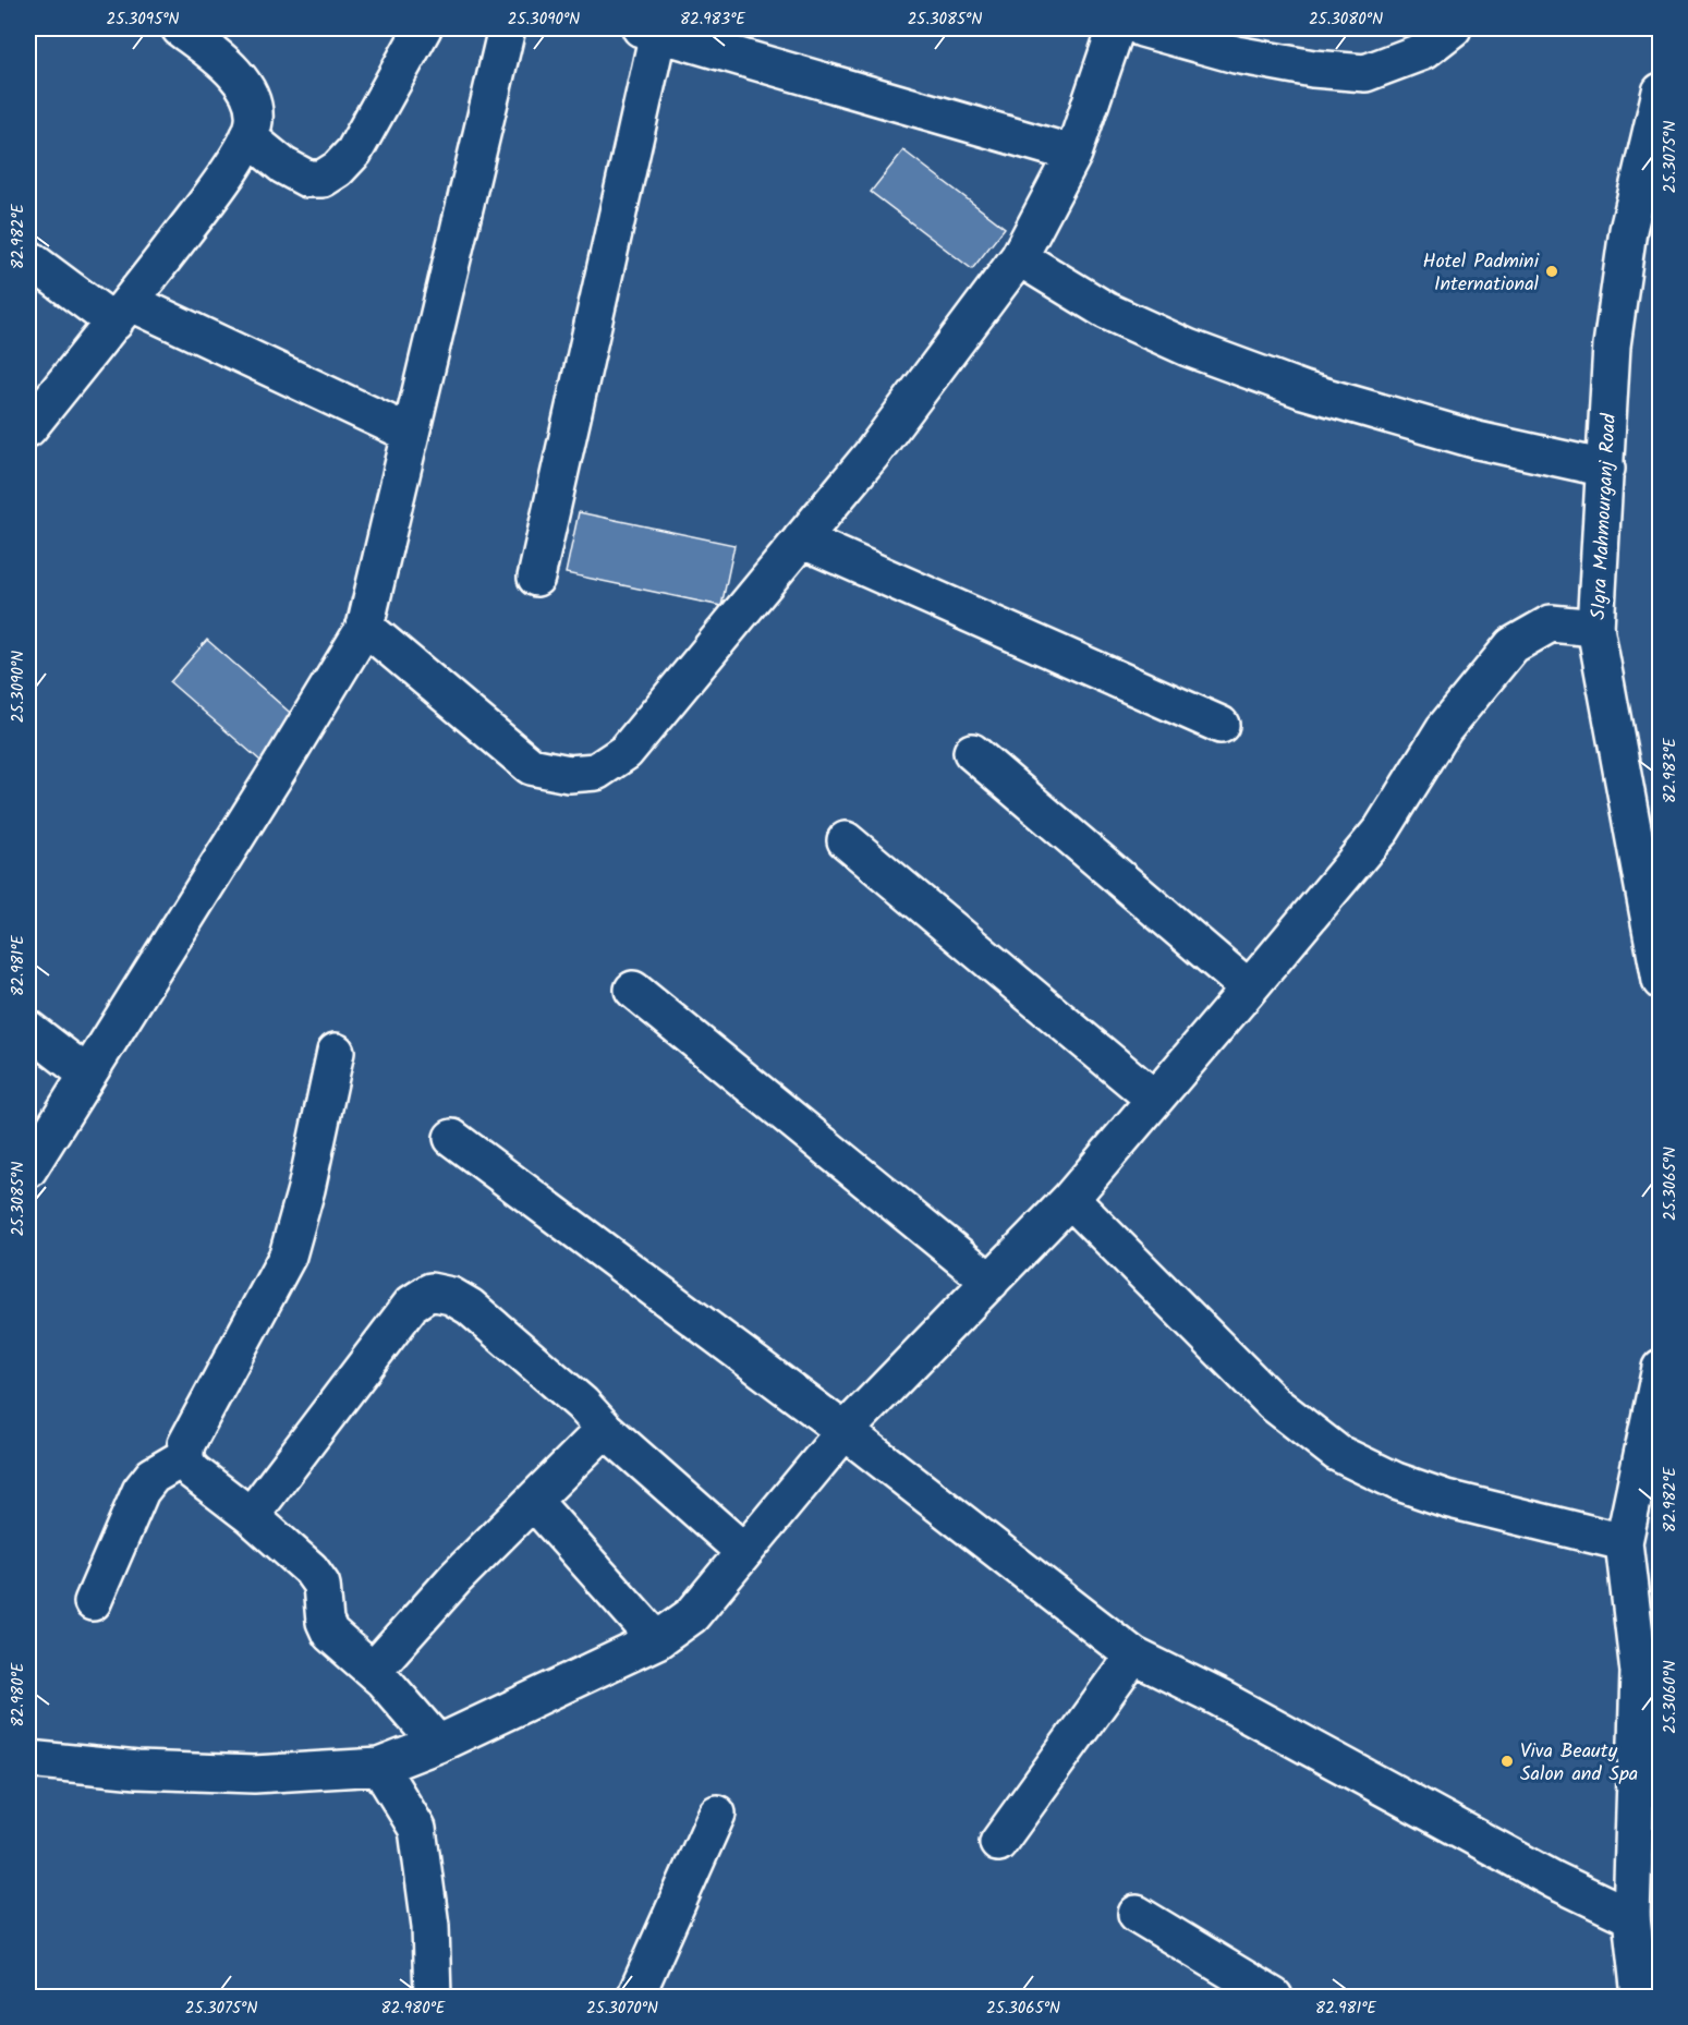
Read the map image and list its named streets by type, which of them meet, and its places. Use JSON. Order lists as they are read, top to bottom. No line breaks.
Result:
{"streets":{"street":["SIgra Mahmourganj Road"]},"places":["Hotel Padmini International","Viva Beauty Salon and Spa"],"coordinates":["25.3095°N","25.3090°N","82.983°E","25.3085°N","25.3080°N","25.3075°N","82.982°E","82.981°E","25.3065°N","82.980°E","25.3060°N","25.3070°N"]}
